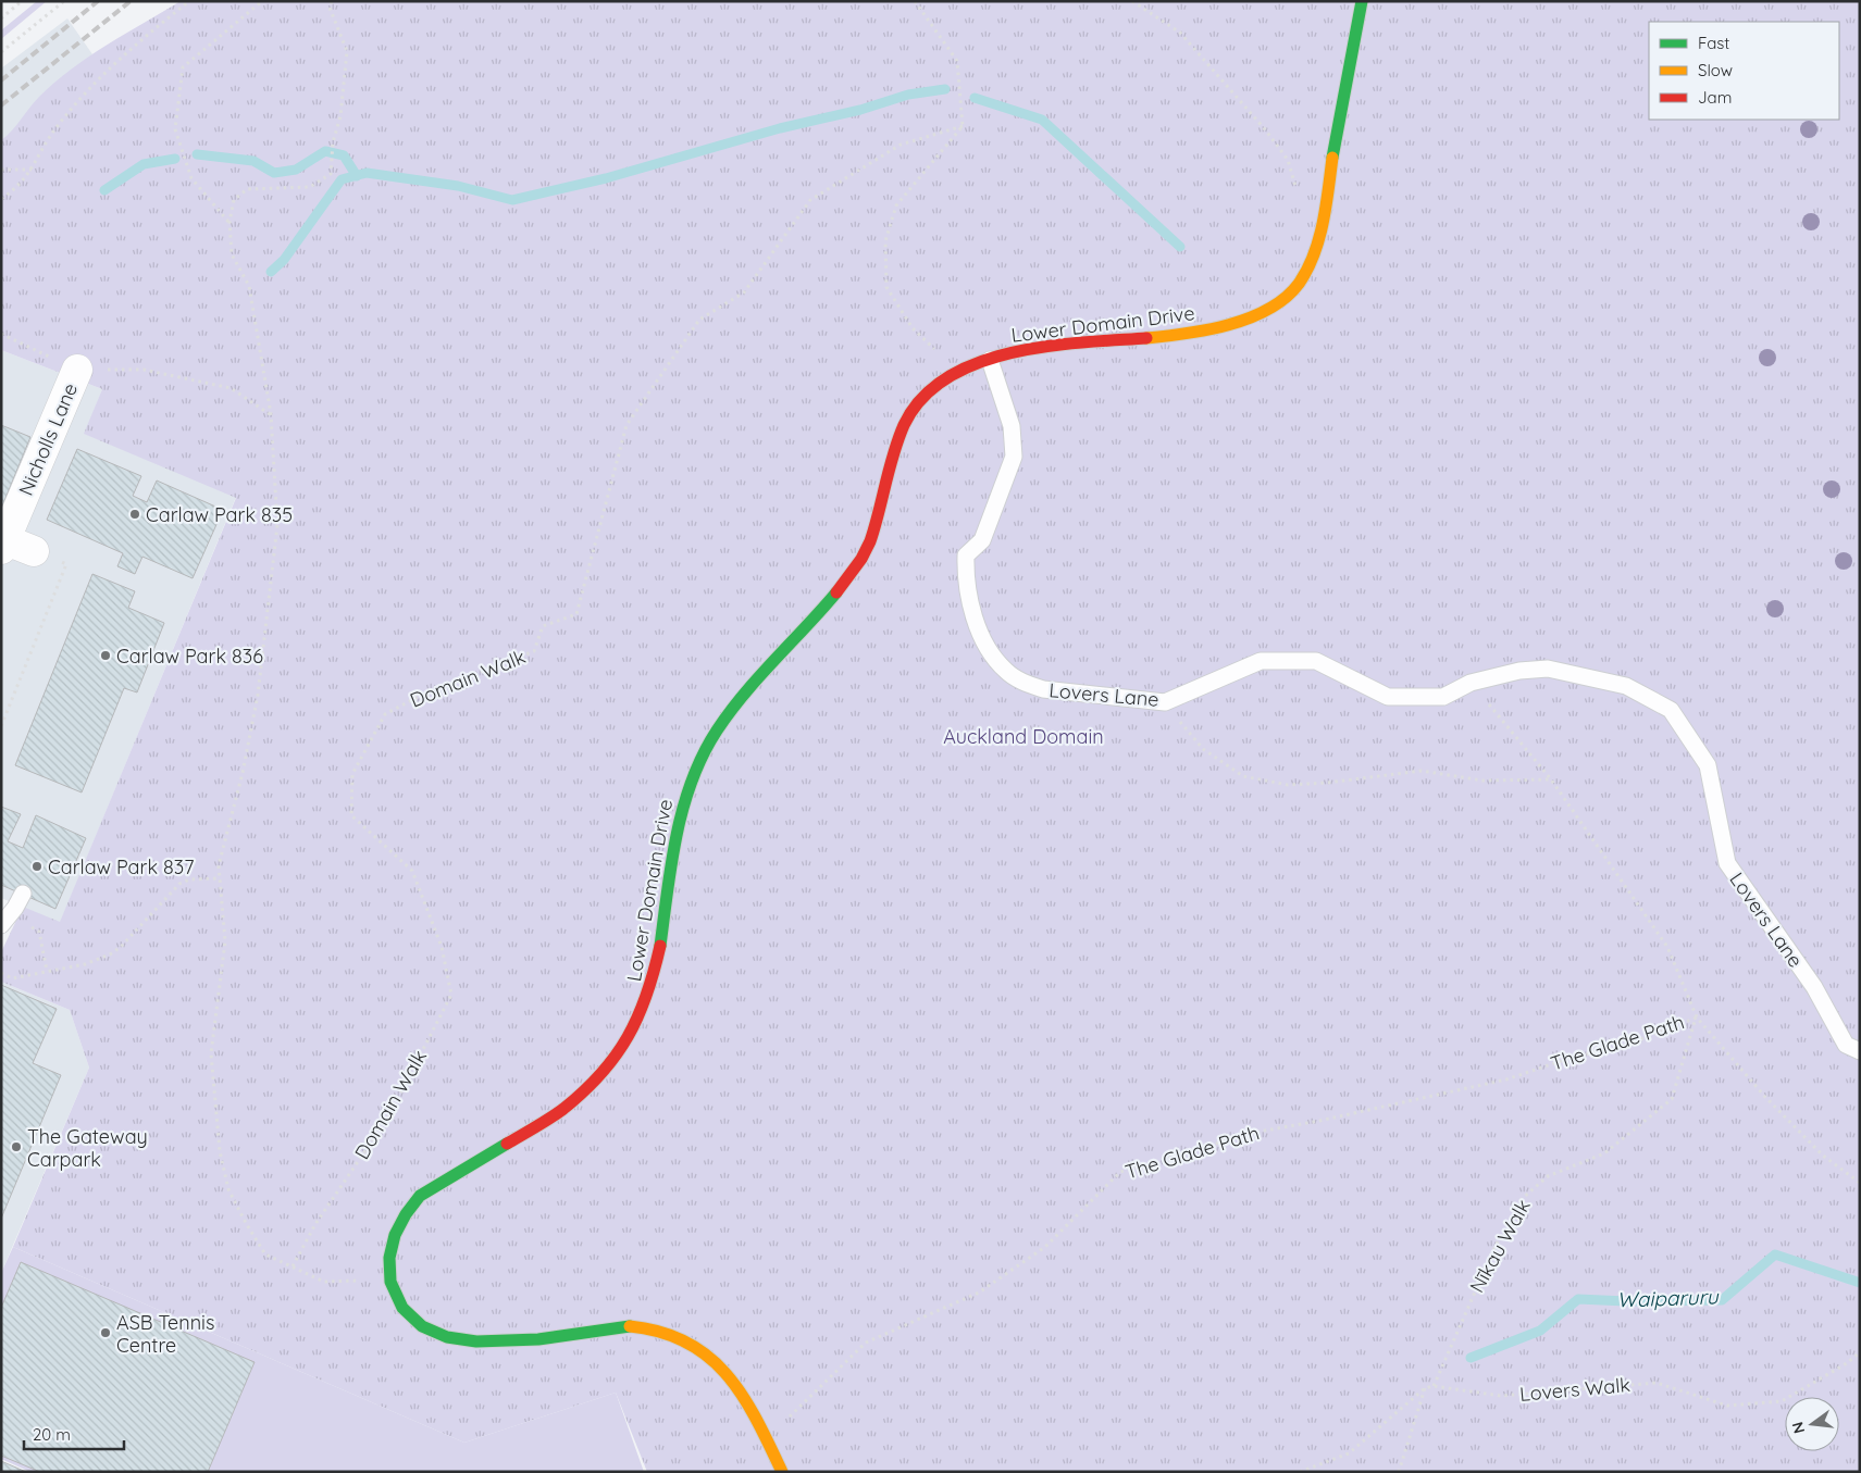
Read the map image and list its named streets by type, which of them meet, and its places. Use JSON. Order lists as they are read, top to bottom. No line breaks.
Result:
{"streets":{"street":["Lower Domain Drive","Nicholls Lane"],"lane":["Lovers Lane"],"path":["Domain Walk","The Glade Path","Nīkau Walk","Lovers Walk"]},"crossings":[["Lower Domain Drive","Lovers Lane"],["Lower Domain Drive","The Glade Path"],["The Glade Path","Nīkau Walk"],["Nīkau Walk","Lovers Walk"]],"water":["Waiparuru"],"parks":["Auckland Domain"],"places":["Carlaw Park 835","Carlaw Park 836","Carlaw Park 837","The Gateway Carpark","ASB Tennis Centre"],"legend":["Fast","Slow","Jam"],"scale_bar":"20 m","north":"left"}
